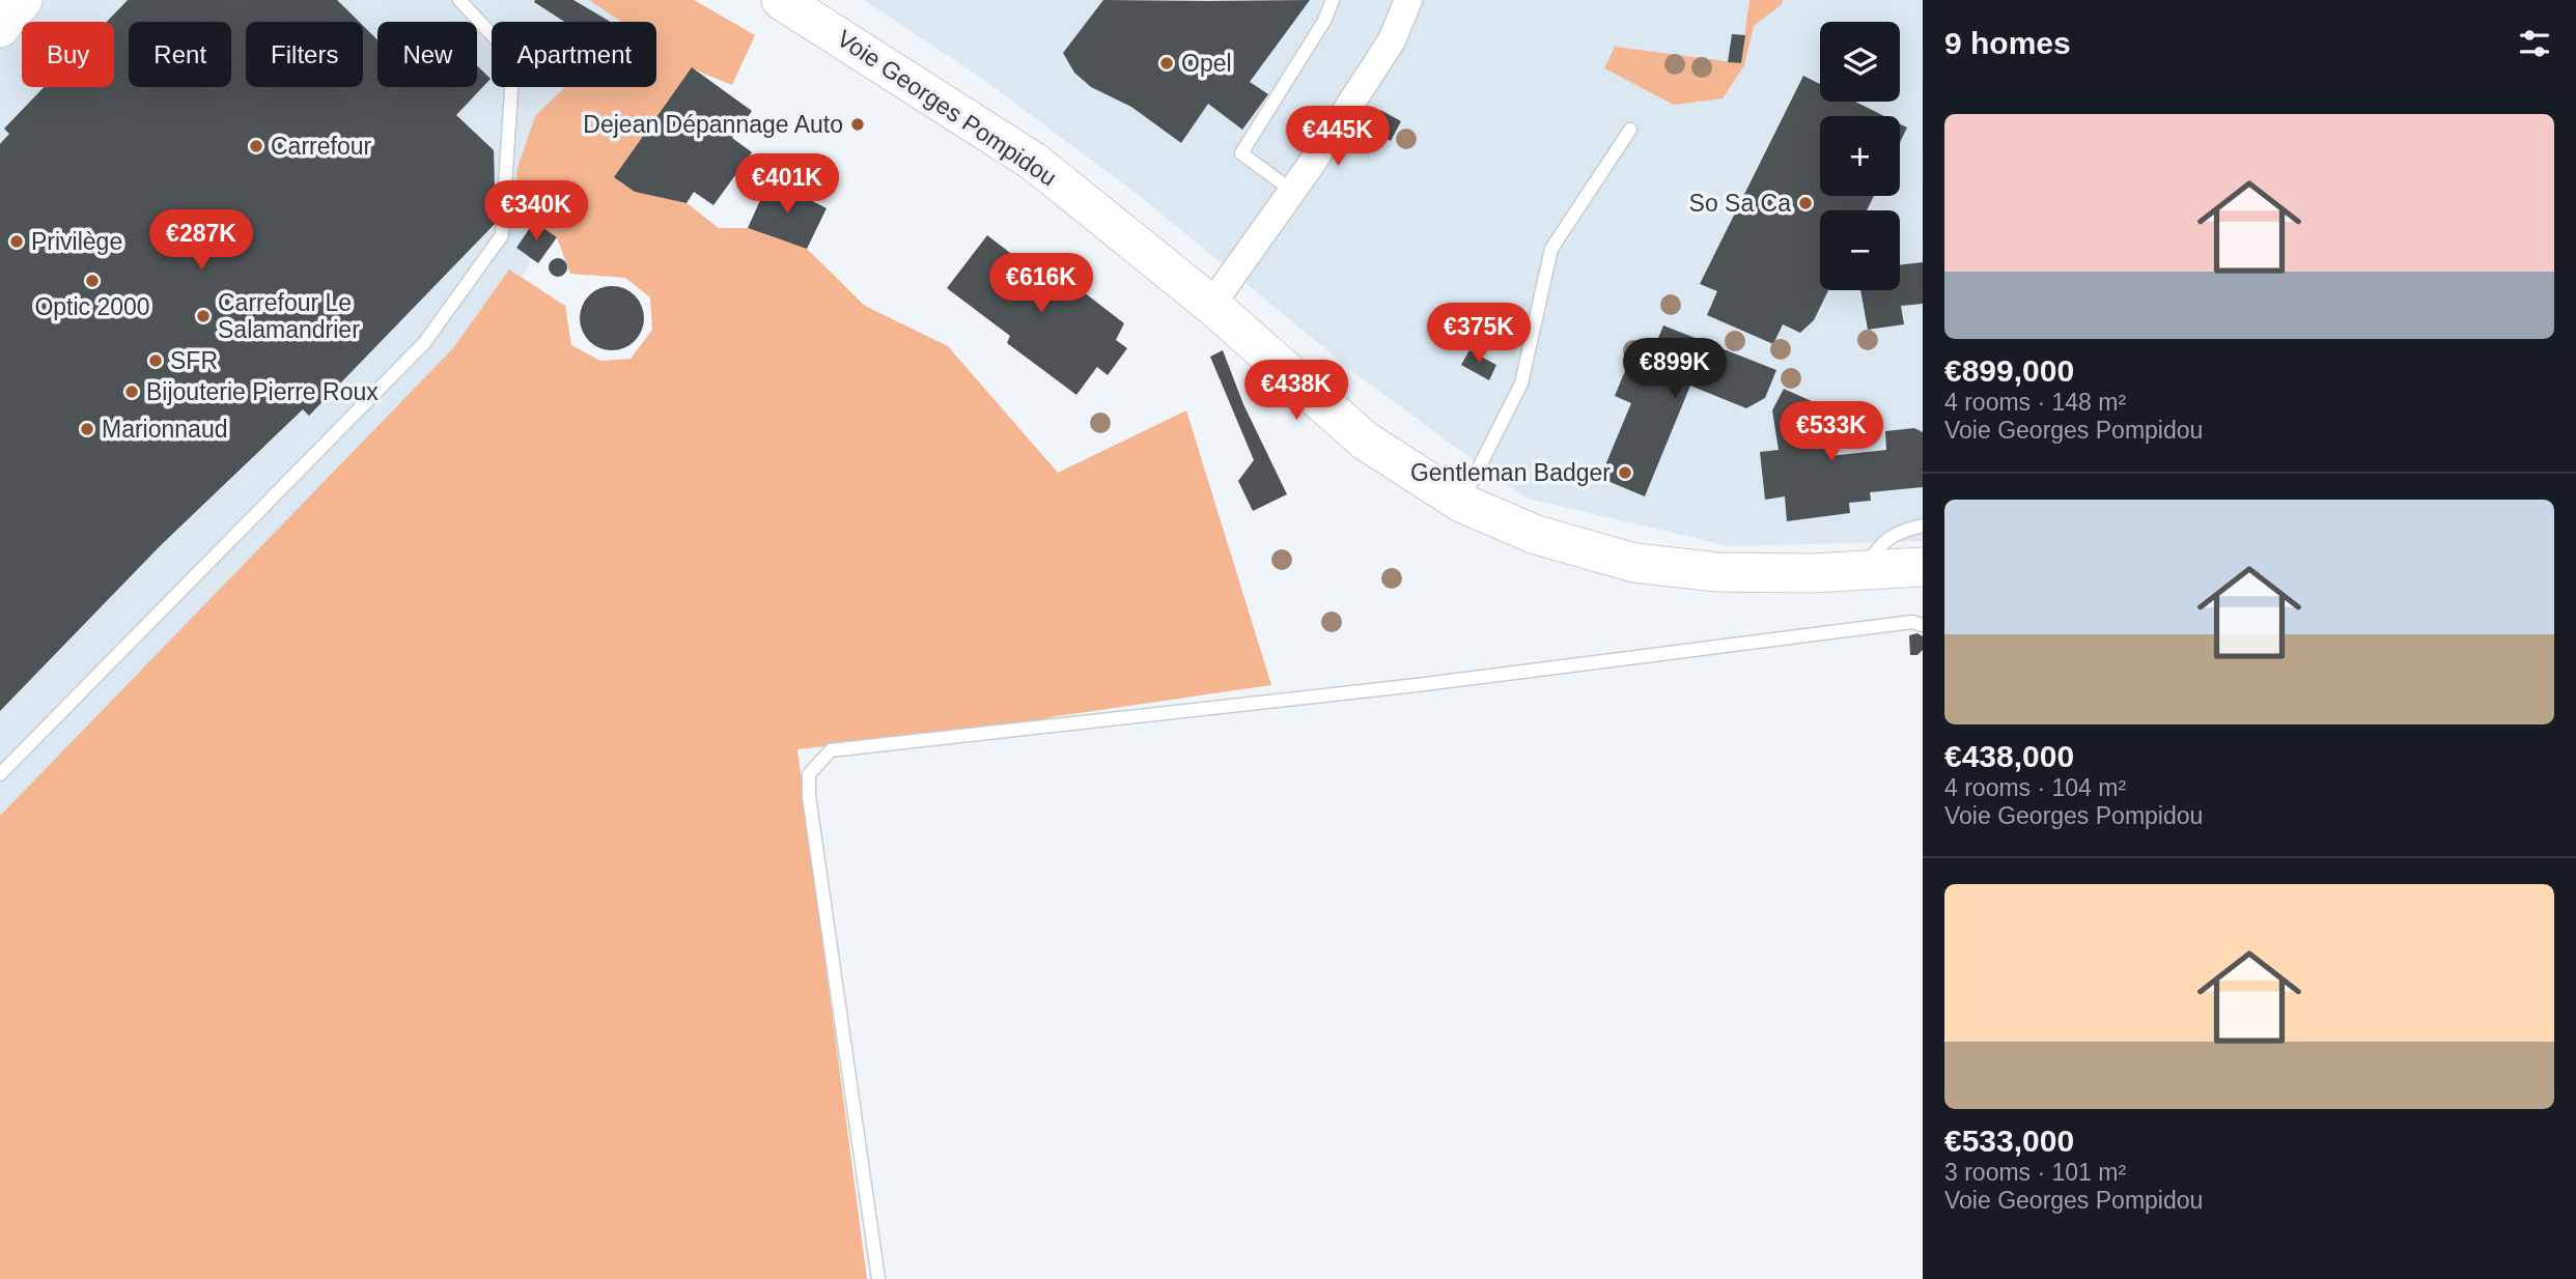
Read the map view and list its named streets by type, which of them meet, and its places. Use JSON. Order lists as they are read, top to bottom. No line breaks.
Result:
{"streets":{"main road":["Voie Georges Pompidou"]},"places":["Opel","Dejean Dépannage Auto","Carrefour","So Sa Ca","Privilège","Optic 2000","Carrefour Le Salamandrier","SFR","Bijouterie Pierre Roux","Marionnaud","Gentleman Badger"],"page":{"heading":"9 homes","map_buttons":["+","−"],"chip":["Buy","Rent","Filters","New","Apartment"],"list":[{"name":"€899,000","note":"4 rooms · 148 m² · Voie Georges Pompidou"},{"name":"€438,000","note":"4 rooms · 104 m² · Voie Georges Pompidou"},{"name":"€533,000","note":"3 rooms · 101 m² · Voie Georges Pompidou"}],"price":["€445K","€401K","€340K","€287K","€616K","€375K","€899K","€438K","€533K"]}}
